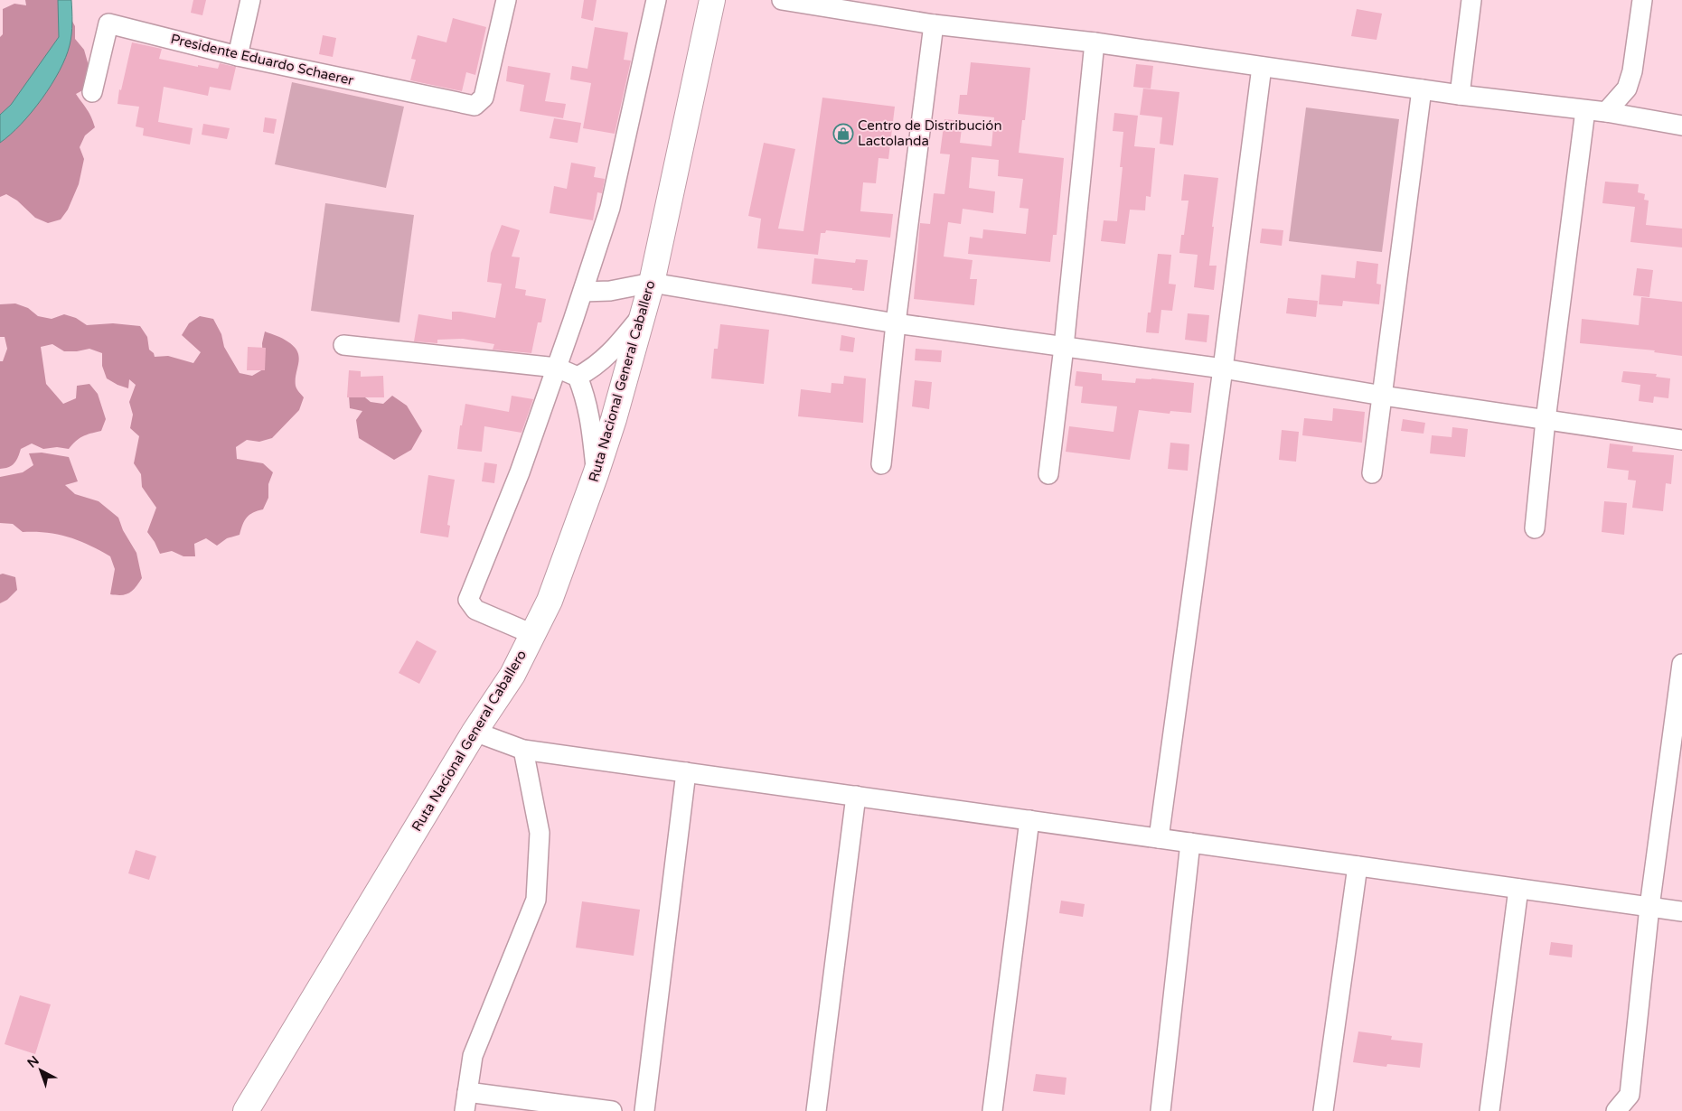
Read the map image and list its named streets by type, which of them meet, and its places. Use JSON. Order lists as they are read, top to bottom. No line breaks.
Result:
{"streets":{"highway":["Ruta Nacional General Caballero"],"street":["Presidente Eduardo Schaerer"]},"places":{"shop":["Centro de Distribución Lactolanda"]},"north":"top left"}
